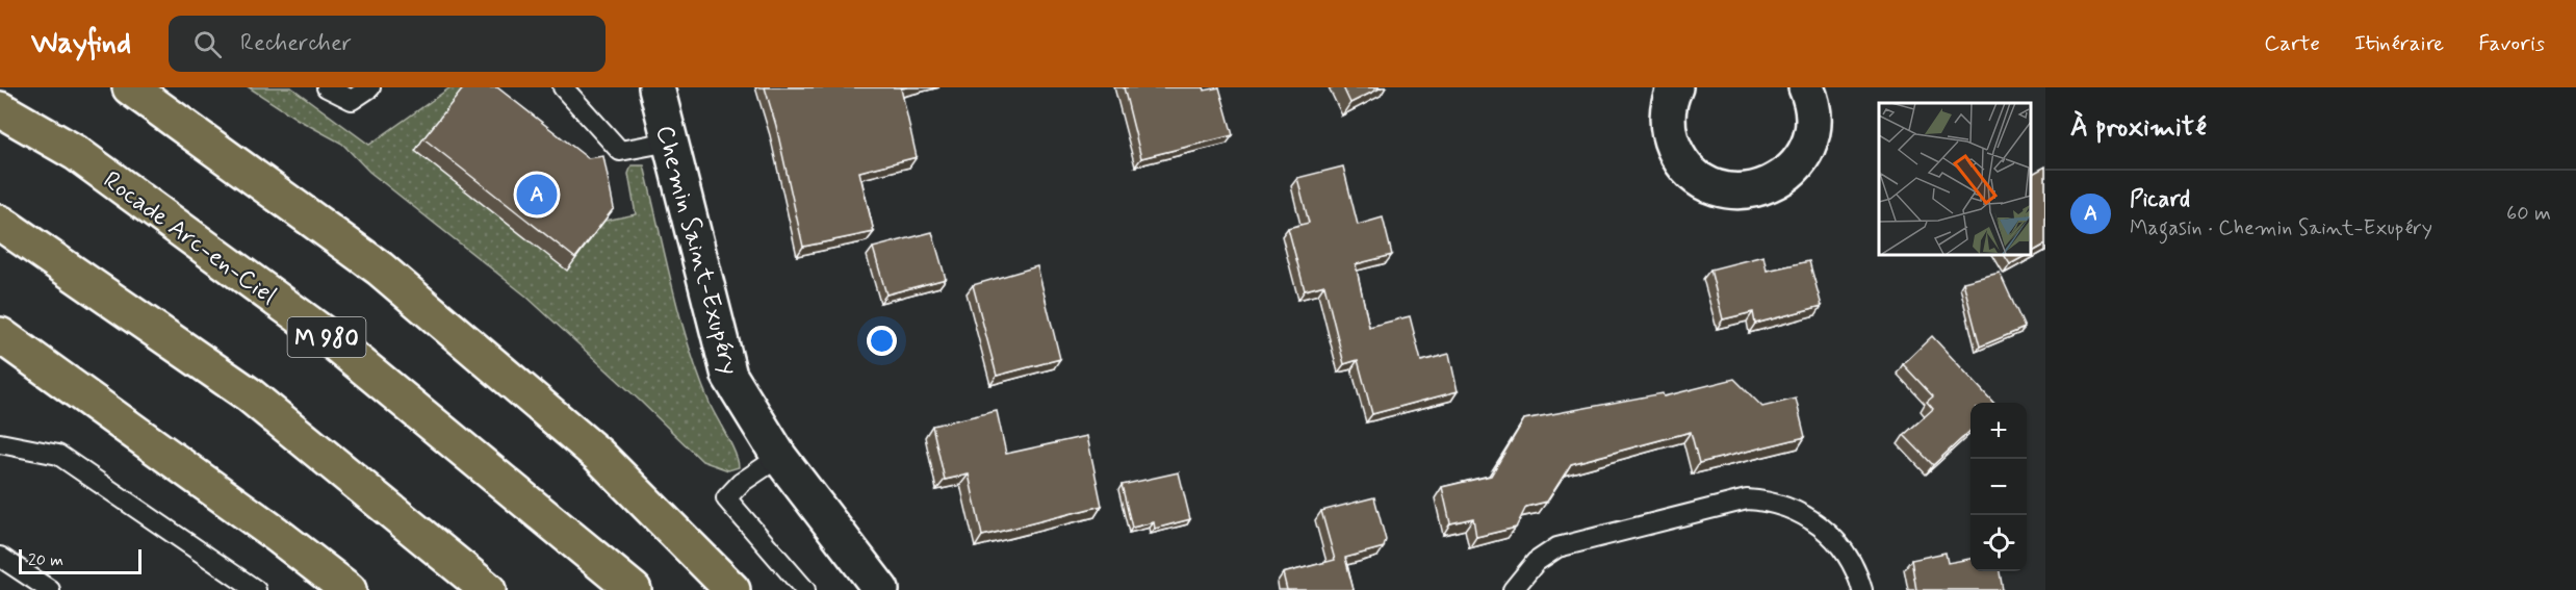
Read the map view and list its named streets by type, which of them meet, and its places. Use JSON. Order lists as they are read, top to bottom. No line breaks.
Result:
{"streets":{"highway":["Rocade Arc-en-Ciel","M 980"],"street":["Chemin Saint-Exupéry"]},"scale_bar":"20 m","page":{"header":"Wayfind","search":"Rechercher","nav":["Carte","Itinéraire","Favoris"],"heading":"À proximité","list":[{"mark":"A","name":"Picard","note":"Magasin · Chemin Saint-Exupéry","value":"60 m"}],"pins":"A","map_buttons":["+","−"],"scale":"20 m"}}
